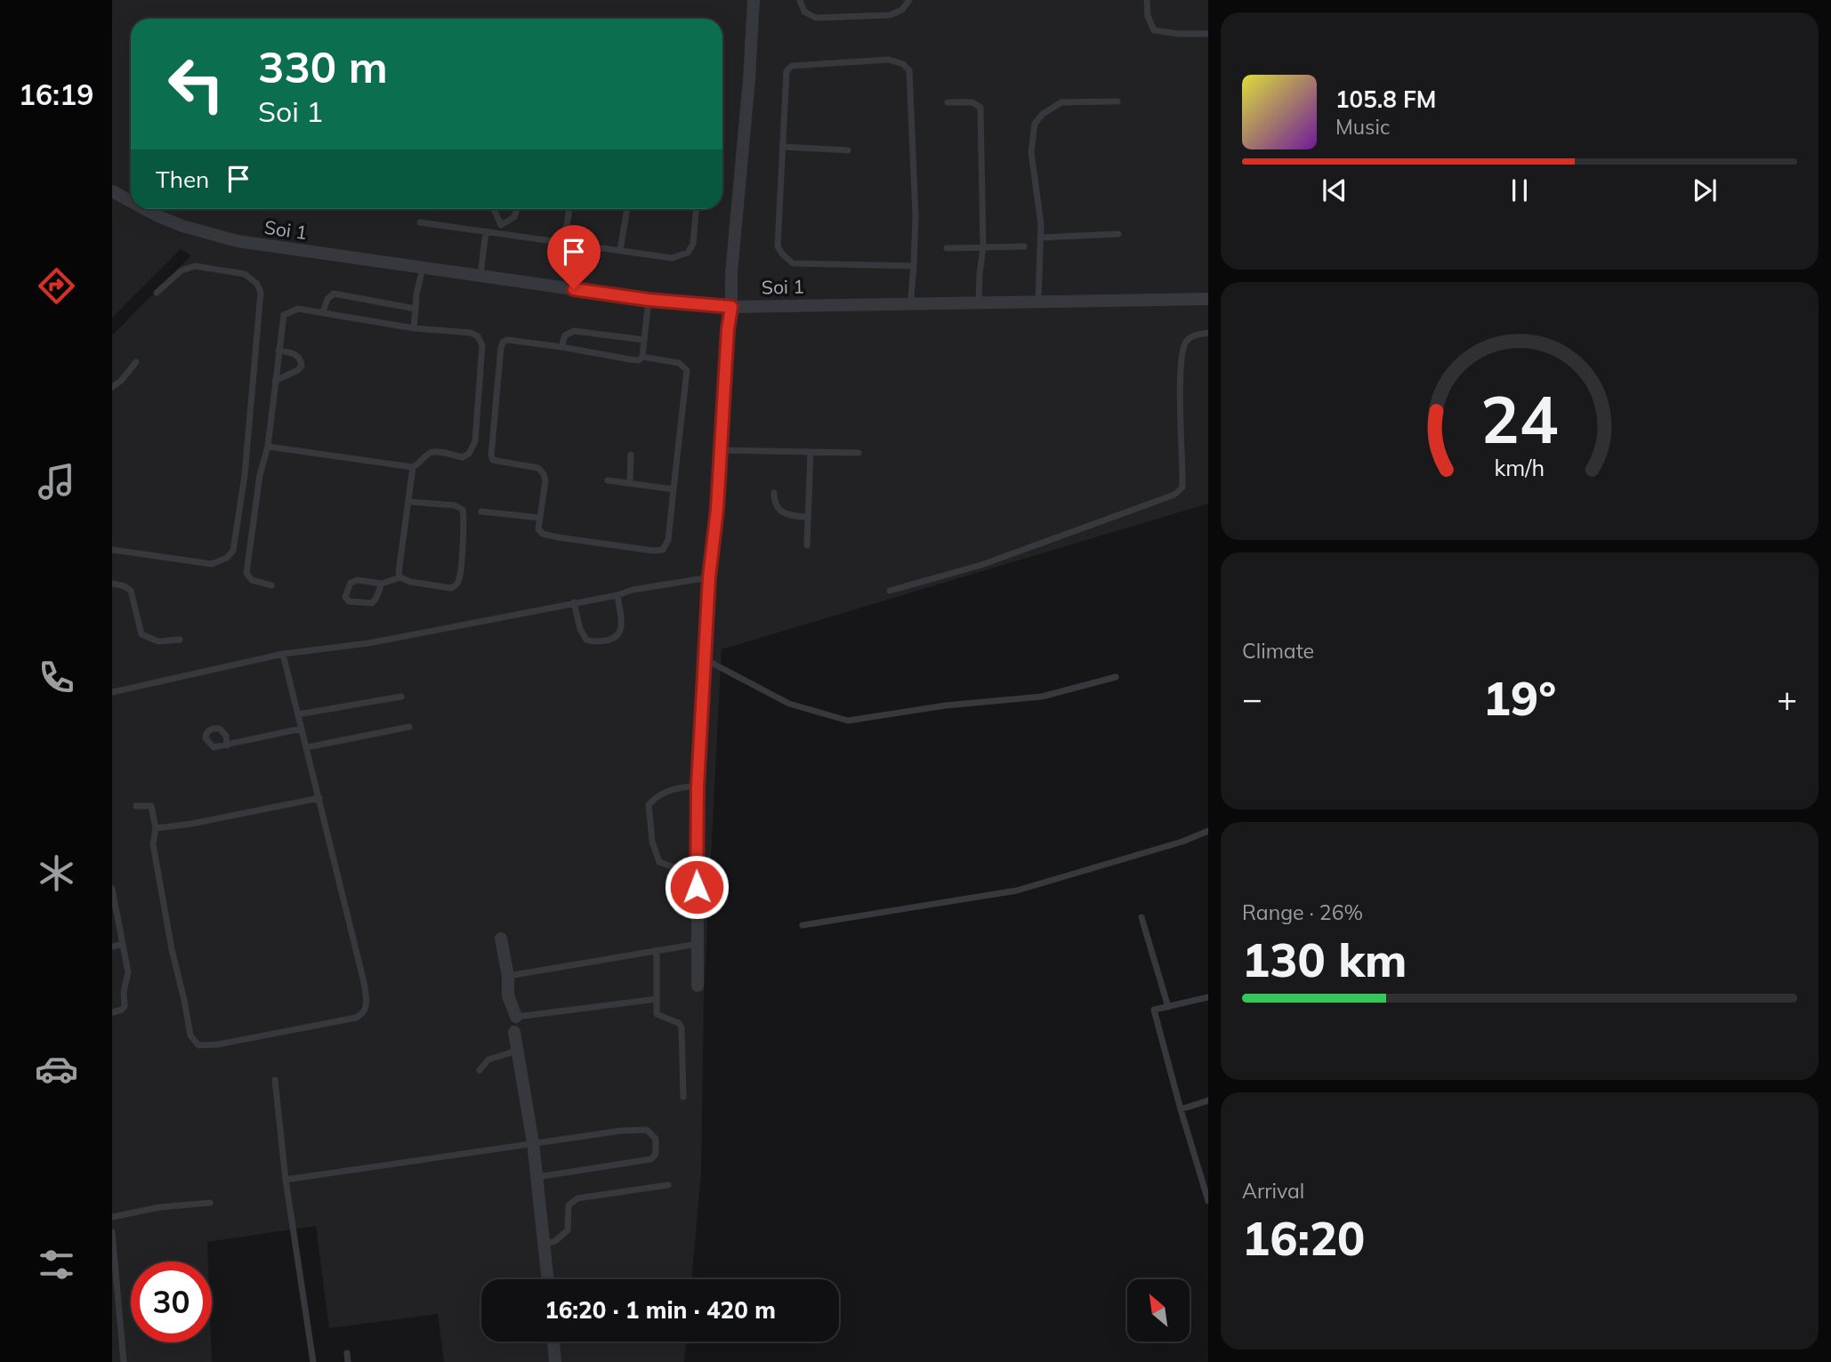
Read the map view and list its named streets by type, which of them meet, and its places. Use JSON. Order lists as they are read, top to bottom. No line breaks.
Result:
{"streets":{"street":["Soi 1"]},"north":"top left","page":{"tabs":"16:19","turn":["330 m","Soi 1"],"song":["105.8 FM","Music"],"then":"Then","tile":["Climate",["Range · 26%","130 km"],["Arrival","16:20"]],"heat":["−","19°","+"],"limit":"30","trip":"16:20 · 1 min · 420 m","gauge":["24","km/h"]}}
